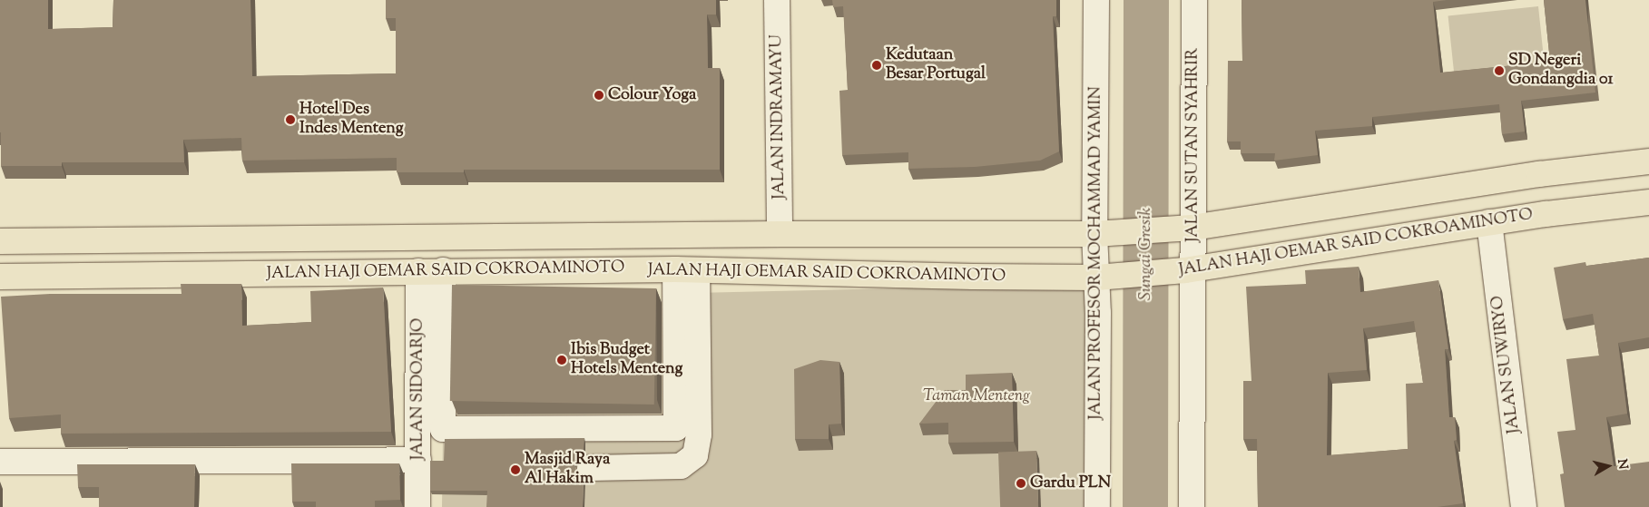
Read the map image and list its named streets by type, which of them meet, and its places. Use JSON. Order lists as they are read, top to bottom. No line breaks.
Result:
{"streets":{"main road":["JALAN HAJI OEMAR SAID COKROAMINOTO"],"street":["JALAN INDRAMAYU","JALAN SUTAN SYAHRIR","JALAN PROFESOR MOCHAMMAD YAMIN","JALAN SUWIRYO","JALAN SIDOARJO"]},"crossings":[["JALAN INDRAMAYU","JALAN HAJI OEMAR SAID COKROAMINOTO"],["JALAN SUTAN SYAHRIR","JALAN HAJI OEMAR SAID COKROAMINOTO"],["JALAN HAJI OEMAR SAID COKROAMINOTO","JALAN PROFESOR MOCHAMMAD YAMIN"],["JALAN HAJI OEMAR SAID COKROAMINOTO","JALAN SUWIRYO"],["JALAN HAJI OEMAR SAID COKROAMINOTO","JALAN SIDOARJO"]],"water":["Sungai Gresik"],"parks":["Taman Menteng"],"places":["Kedutaan Besar Portugal","SD Negeri Gondangdia 01","Colour Yoga","Hotel Des Indes Menteng","Ibis Budget Hotels Menteng","Masjid Raya Al Hakim","Gardu PLN"],"north":"right"}
